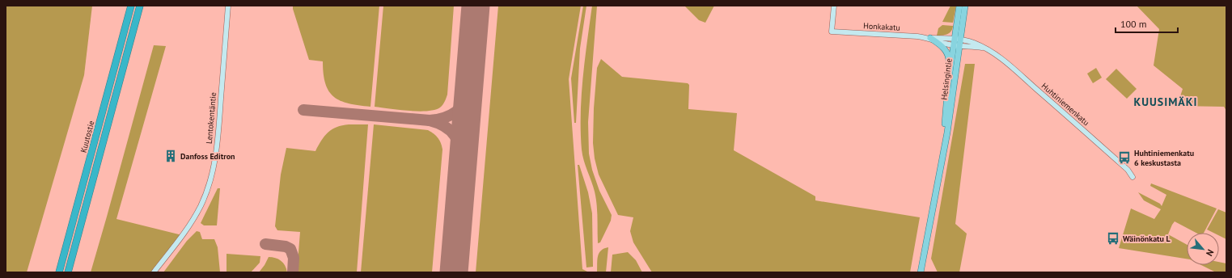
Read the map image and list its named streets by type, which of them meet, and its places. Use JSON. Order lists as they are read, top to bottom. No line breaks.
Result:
{"streets":{"highway":["Kuutostie"],"main road":["Helsingintie"],"street":["Honkakatu","Huhtiniemenkatu","Lentokentäntie"]},"crossings":[["Honkakatu","Helsingintie"],["Honkakatu","Huhtiniemenkatu"],["Helsingintie","Huhtiniemenkatu"]],"districts":["KUUSIMÄKI"],"places":{"building":["Danfoss Editron"],"bus stop":["Huhtiniemenkatu 6 keskustasta","Wäinönkatu L"]},"scale_bar":"100 m","north":"bottom right"}
